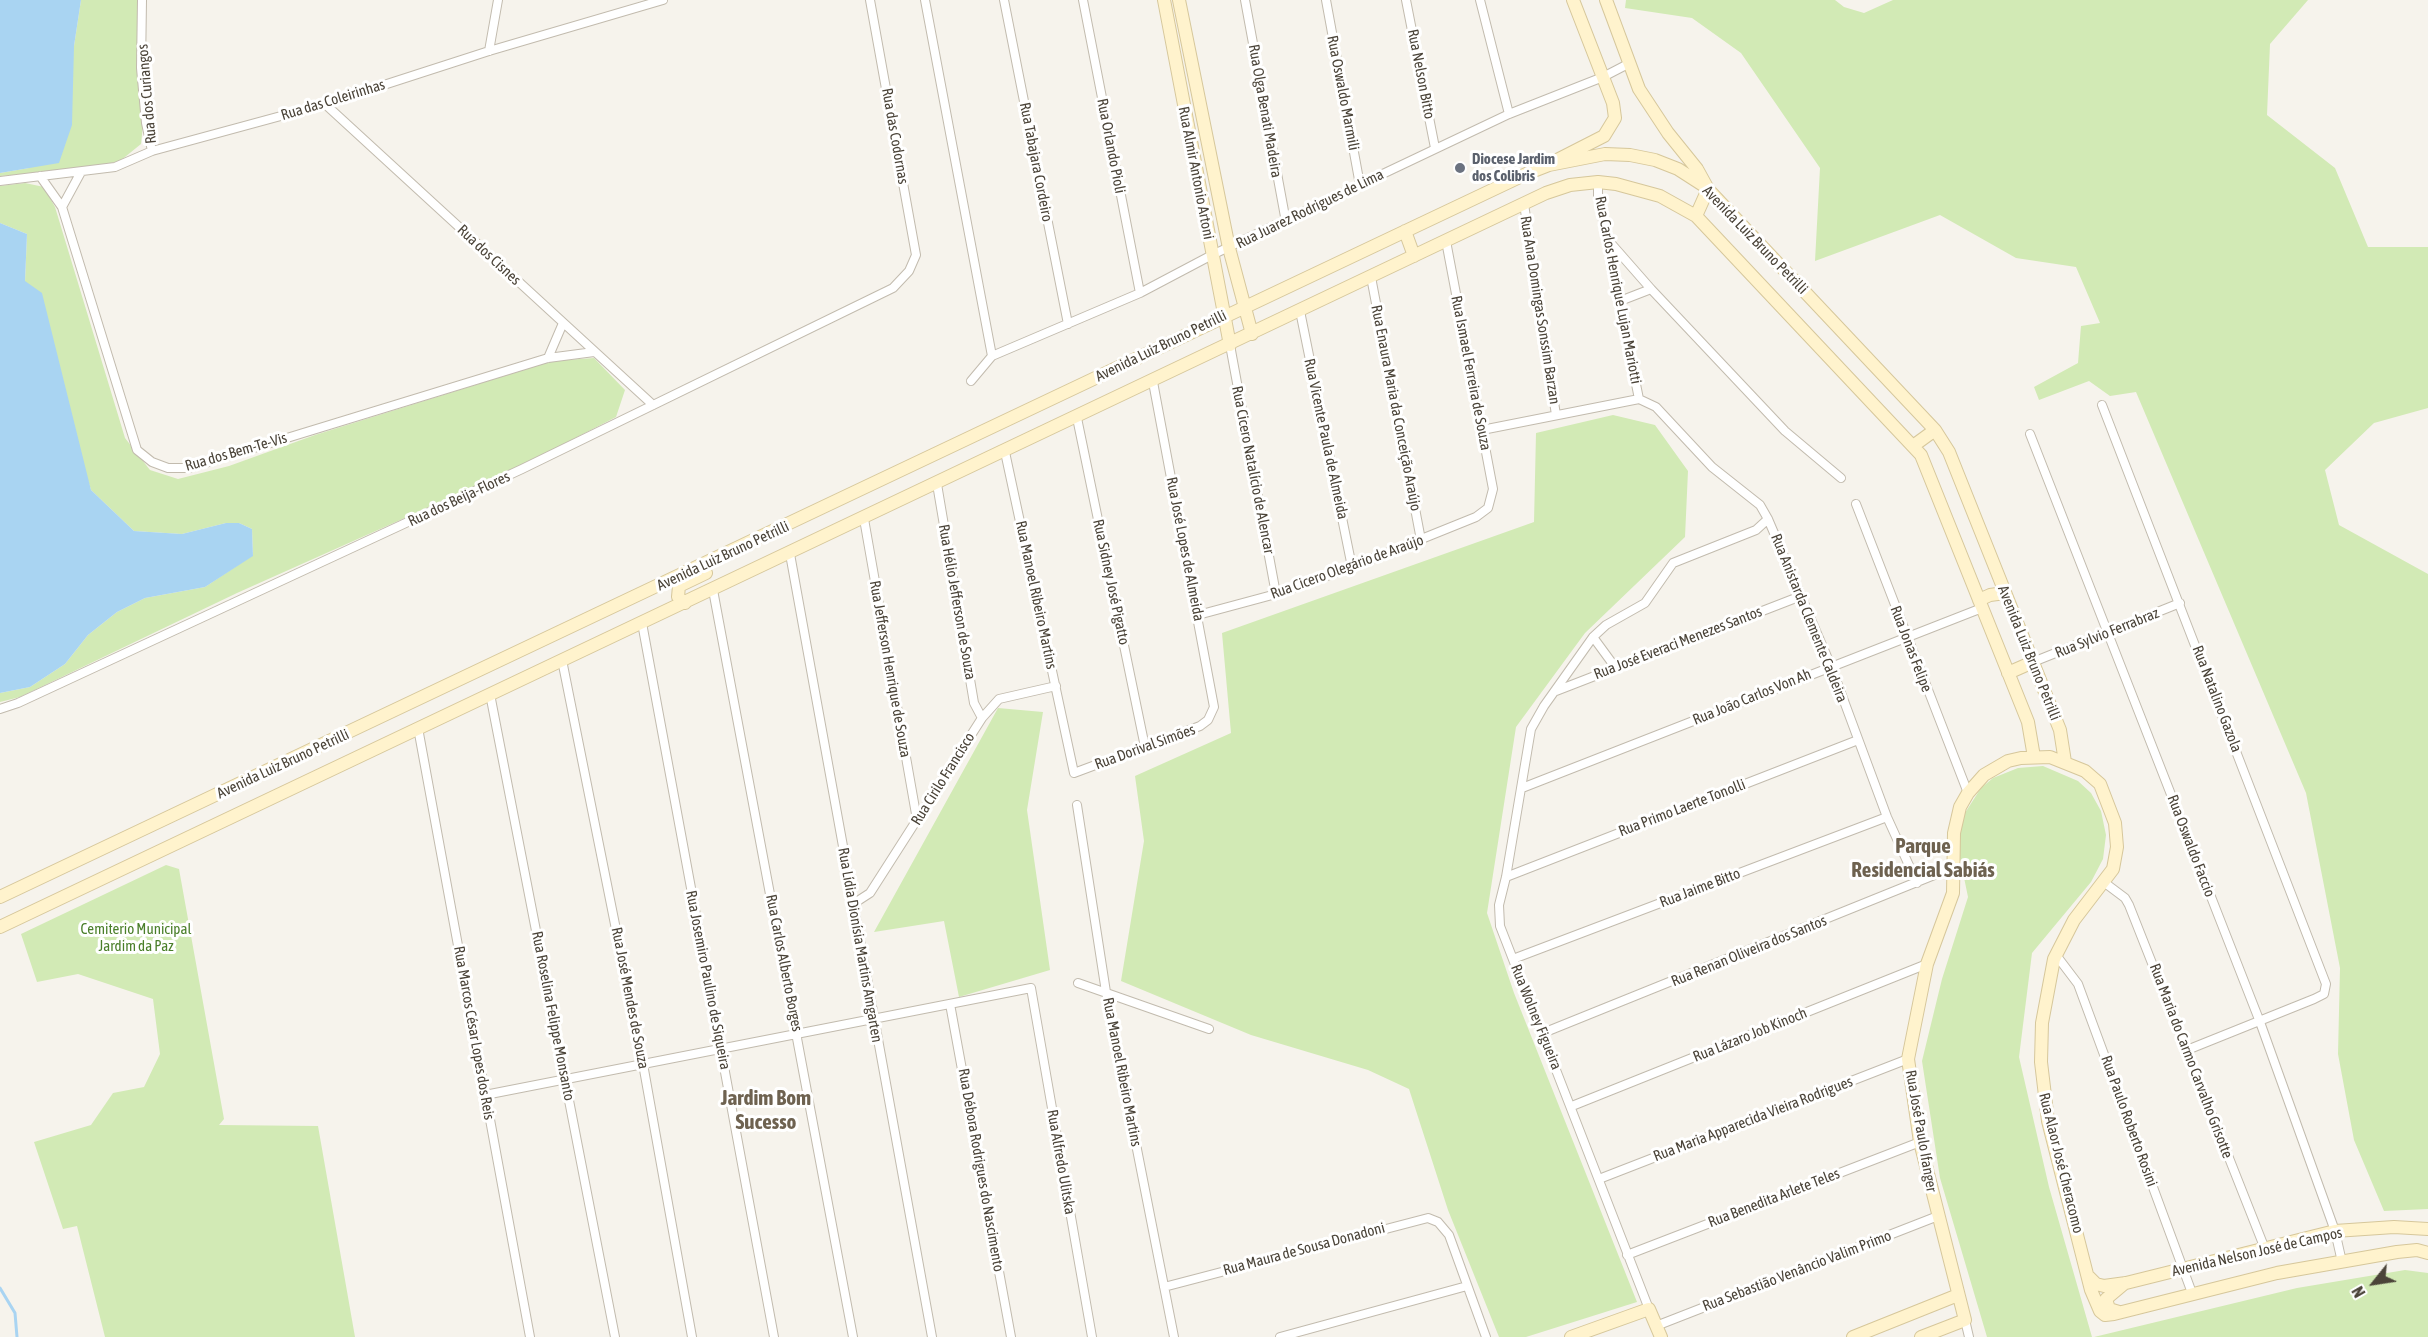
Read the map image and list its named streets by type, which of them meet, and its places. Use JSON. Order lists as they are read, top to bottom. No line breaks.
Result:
{"streets":{"main road":["Rua Almir Antonio Artoni","Avenida Luiz Bruno Petrilli","Rua Wolney Figueira","Rua José Paulo Ifanger","Rua Alaor José Cheracomo","Avenida Nelson José de Campos"],"street":["Rua Nelson Bitto","Rua Oswaldo Marmili","Rua dos Curiangos","Rua das Coleirinhas","Rua Olga Benati Madeira","Rua das Codornas","Rua Orlando Pioli","Rua Tabajara Cordeiro","Rua Juarez Rodrigues de Lima","Rua dos Cisnes","Rua Carlos Henrique Lujan Mariotti","Rua Ana Domingas Sonssim Barzan","Rua Ismael Ferreira de Souza","Rua Enaura Maria da Conceição Araújo","Rua Vicente Paula de Almeida","Rua dos Bem-Te-Vis","Rua Cicero Natalício de Alencar","Rua dos Beija-Flores","Rua José Lopes de Almeida","Rua Cicero Olegário de Araújo","Rua Sidney José Pigatto","Rua Manoel Ribeiro Martins","Rua Hélio Jefferson de Souza","Rua Anistarda Clemente Caldeira","Rua Sylvio Ferrabraz","Rua José Everaci Menezes Santos","Rua Jonas Felipe","Rua Jefferson Henrique de Souza","Rua João Carlos Von Ah","Rua Natalino Gazola","Rua Dorival Simões","Rua Cirilo Francisco","Rua Primo Laerte Tonolli","Rua Oswaldo Faccio","Rua Jaime Bitto","Rua Lídia Dionísia Martins Amgarten","Rua Renan Oliveira dos Santos","Rua Carlos Alberto Borges","Rua Josemiro Paulino de Siqueira","Rua José Mendes de Souza","Rua Roselina Felippe Monsanto","Rua Marcos César Lopes dos Reis","Rua Lázaro Job Kinoch","Rua Maria do Carmo Carvalho Grisotte","Rua Maria Apparecida Vieira Rodrigues","Rua Paulo Roberto Rosini","Rua Alfredo Ulitska","Rua Débora Rodrigues do Nascimento","Rua Benedita Arlete Teles","Rua Maura de Sousa Donadoni","Rua Sebastião Venâncio Valim Primo"]},"crossings":[["Rua Nelson Bitto","Rua Juarez Rodrigues de Lima"],["Rua Oswaldo Marmili","Rua Juarez Rodrigues de Lima"],["Rua dos Curiangos","Rua das Coleirinhas"],["Rua das Coleirinhas","Rua dos Cisnes"],["Rua das Coleirinhas","Rua dos Bem-Te-Vis"],["Rua Olga Benati Madeira","Rua Juarez Rodrigues de Lima"],["Rua das Codornas","Rua dos Beija-Flores"],["Rua Orlando Pioli","Rua Juarez Rodrigues de Lima"],["Rua Tabajara Cordeiro","Rua Juarez Rodrigues de Lima"],["Rua Almir Antonio Artoni","Rua Juarez Rodrigues de Lima"],["Rua Almir Antonio Artoni","Avenida Luiz Bruno Petrilli"],["Rua Almir Antonio Artoni","Rua Cicero Natalício de Alencar"],["Avenida Luiz Bruno Petrilli","Rua Carlos Henrique Lujan Mariotti"],["Avenida Luiz Bruno Petrilli","Rua Ana Domingas Sonssim Barzan"],["Avenida Luiz Bruno Petrilli","Rua Ismael Ferreira de Souza"],["Avenida Luiz Bruno Petrilli","Rua Enaura Maria da Conceição Araújo"],["Avenida Luiz Bruno Petrilli","Rua Vicente Paula de Almeida"],["Avenida Luiz Bruno Petrilli","Rua Cicero Natalício de Alencar"],["Avenida Luiz Bruno Petrilli","Rua José Lopes de Almeida"],["Avenida Luiz Bruno Petrilli","Rua Sidney José Pigatto"],["Avenida Luiz Bruno Petrilli","Rua Manoel Ribeiro Martins"],["Avenida Luiz Bruno Petrilli","Rua Hélio Jefferson de Souza"],["Avenida Luiz Bruno Petrilli","Rua Sylvio Ferrabraz"],["Avenida Luiz Bruno Petrilli","Rua Jefferson Henrique de Souza"],["Avenida Luiz Bruno Petrilli","Rua João Carlos Von Ah"],["Avenida Luiz Bruno Petrilli","Rua Lídia Dionísia Martins Amgarten"],["Avenida Luiz Bruno Petrilli","Rua Carlos Alberto Borges"],["Avenida Luiz Bruno Petrilli","Rua Josemiro Paulino de Siqueira"],["Avenida Luiz Bruno Petrilli","Rua José Mendes de Souza"],["Avenida Luiz Bruno Petrilli","Rua Roselina Felippe Monsanto"],["Avenida Luiz Bruno Petrilli","Rua Marcos César Lopes dos Reis"],["Avenida Luiz Bruno Petrilli","Rua José Paulo Ifanger"],["Avenida Luiz Bruno Petrilli","Rua Alaor José Cheracomo"],["Rua dos Cisnes","Rua dos Bem-Te-Vis"],["Rua dos Cisnes","Rua dos Beija-Flores"],["Rua Carlos Henrique Lujan Mariotti","Rua Anistarda Clemente Caldeira"],["Rua Ismael Ferreira de Souza","Rua Cicero Olegário de Araújo"],["Rua Enaura Maria da Conceição Araújo","Rua Cicero Olegário de Araújo"],["Rua Vicente Paula de Almeida","Rua Cicero Olegário de Araújo"],["Rua Cicero Natalício de Alencar","Rua Cicero Olegário de Araújo"],["Rua José Lopes de Almeida","Rua Cicero Olegário de Araújo"],["Rua José Lopes de Almeida","Rua Dorival Simões"],["Rua Sidney José Pigatto","Rua Dorival Simões"],["Rua Manoel Ribeiro Martins","Rua Dorival Simões"],["Rua Manoel Ribeiro Martins","Rua Cirilo Francisco"],["Rua Manoel Ribeiro Martins","Rua Maura de Sousa Donadoni"],["Rua Hélio Jefferson de Souza","Rua Cirilo Francisco"],["Rua Anistarda Clemente Caldeira","Rua José Everaci Menezes Santos"],["Rua Anistarda Clemente Caldeira","Rua João Carlos Von Ah"],["Rua Anistarda Clemente Caldeira","Rua Primo Laerte Tonolli"],["Rua Anistarda Clemente Caldeira","Rua Jaime Bitto"],["Rua Anistarda Clemente Caldeira","Rua Renan Oliveira dos Santos"],["Rua Anistarda Clemente Caldeira","Rua Wolney Figueira"],["Rua Sylvio Ferrabraz","Rua Natalino Gazola"],["Rua Sylvio Ferrabraz","Rua Oswaldo Faccio"],["Rua José Everaci Menezes Santos","Rua Wolney Figueira"],["Rua Jonas Felipe","Rua João Carlos Von Ah"],["Rua Jonas Felipe","Rua José Paulo Ifanger"],["Rua Jefferson Henrique de Souza","Rua Cirilo Francisco"],["Rua João Carlos Von Ah","Rua Wolney Figueira"],["Rua Natalino Gazola","Rua Oswaldo Faccio"],["Rua Cirilo Francisco","Rua Lídia Dionísia Martins Amgarten"],["Rua Primo Laerte Tonolli","Rua Wolney Figueira"],["Rua Oswaldo Faccio","Avenida Nelson José de Campos"],["Rua Jaime Bitto","Rua Wolney Figueira"],["Rua Renan Oliveira dos Santos","Rua Wolney Figueira"],["Rua Renan Oliveira dos Santos","Rua José Paulo Ifanger"],["Rua Wolney Figueira","Rua Lázaro Job Kinoch"],["Rua Wolney Figueira","Rua Maria Apparecida Vieira Rodrigues"],["Rua Wolney Figueira","Rua Benedita Arlete Teles"],["Rua Wolney Figueira","Rua Sebastião Venâncio Valim Primo"],["Rua Lázaro Job Kinoch","Rua José Paulo Ifanger"],["Rua Maria do Carmo Carvalho Grisotte","Rua Alaor José Cheracomo"],["Rua Maria do Carmo Carvalho Grisotte","Avenida Nelson José de Campos"],["Rua Maria Apparecida Vieira Rodrigues","Rua José Paulo Ifanger"],["Rua Paulo Roberto Rosini","Rua Alaor José Cheracomo"],["Rua Paulo Roberto Rosini","Avenida Nelson José de Campos"],["Rua José Paulo Ifanger","Rua Alaor José Cheracomo"],["Rua José Paulo Ifanger","Rua Benedita Arlete Teles"],["Rua José Paulo Ifanger","Rua Sebastião Venâncio Valim Primo"],["Rua Alfredo Ulitska","Rua Débora Rodrigues do Nascimento"],["Rua Alaor José Cheracomo","Avenida Nelson José de Campos"]],"districts":["Parque Residencial Sabiás","Jardim Bom Sucesso"],"parks":["Cemiterio Municipal Jardim da Paz"],"places":["Diocese Jardim dos Colibris"],"north":"bottom left"}
